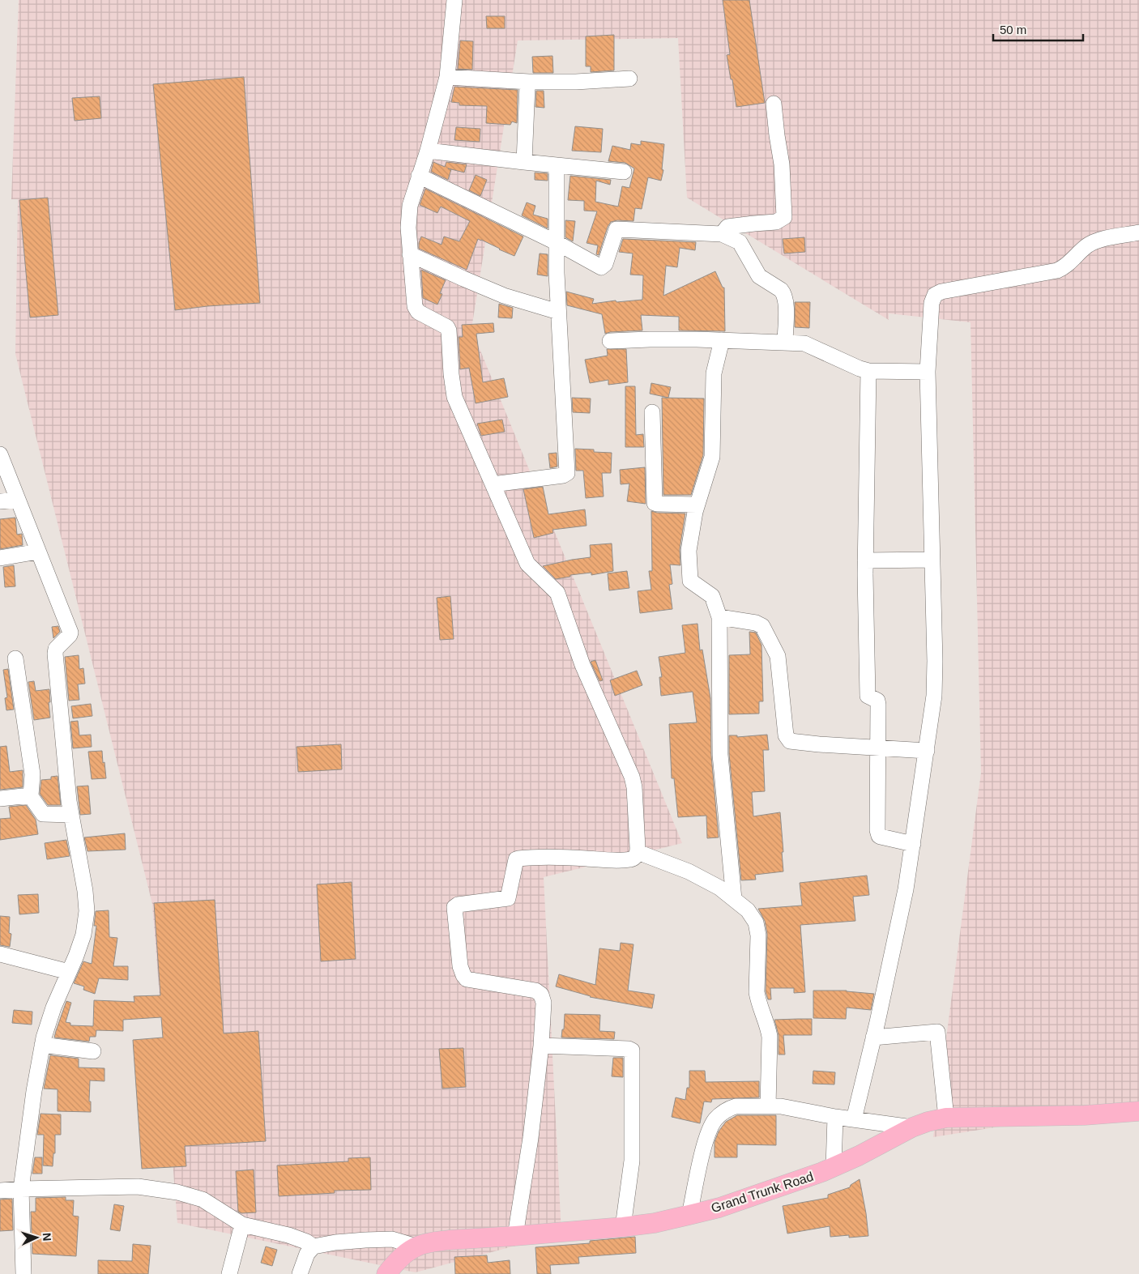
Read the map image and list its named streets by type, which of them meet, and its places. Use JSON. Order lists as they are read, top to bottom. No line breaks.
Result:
{"streets":{"main road":["Grand Trunk Road"]},"scale_bar":"50 m","north":"right"}
